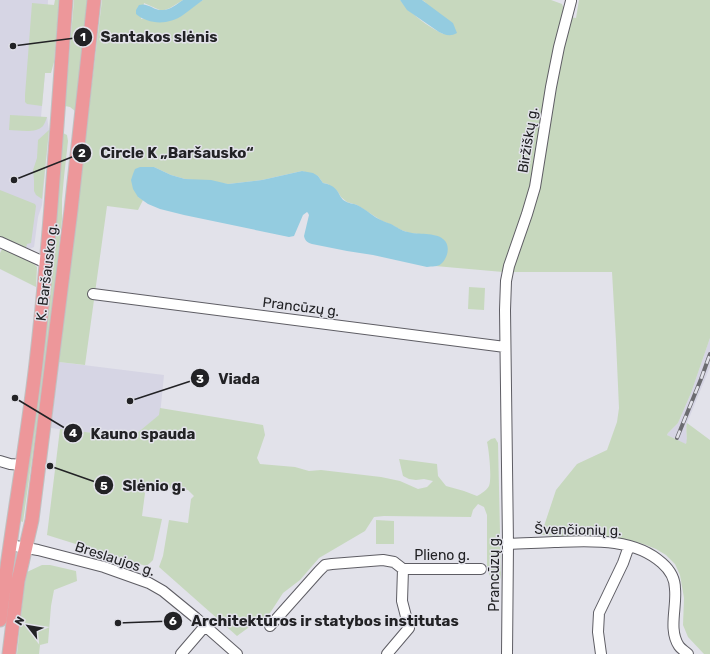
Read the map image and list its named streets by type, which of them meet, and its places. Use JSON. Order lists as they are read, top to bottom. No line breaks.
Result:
{"streets":{"main road":["K. Baršausko g."],"street":["Biržiškų g.","Prancūzų g.","Švenčionių g.","Plieno g.","Breslaujos g."]},"crossings":[["Biržiškų g.","Prancūzų g."],["K. Baršausko g.","Breslaujos g."],["Prancūzų g.","Švenčionių g."]],"places":["Santakos slėnis","Circle K „Baršausko“","Kauno spauda","Viada","Slėnio g.","Architektūros ir statybos institutas"],"north":"top left"}
